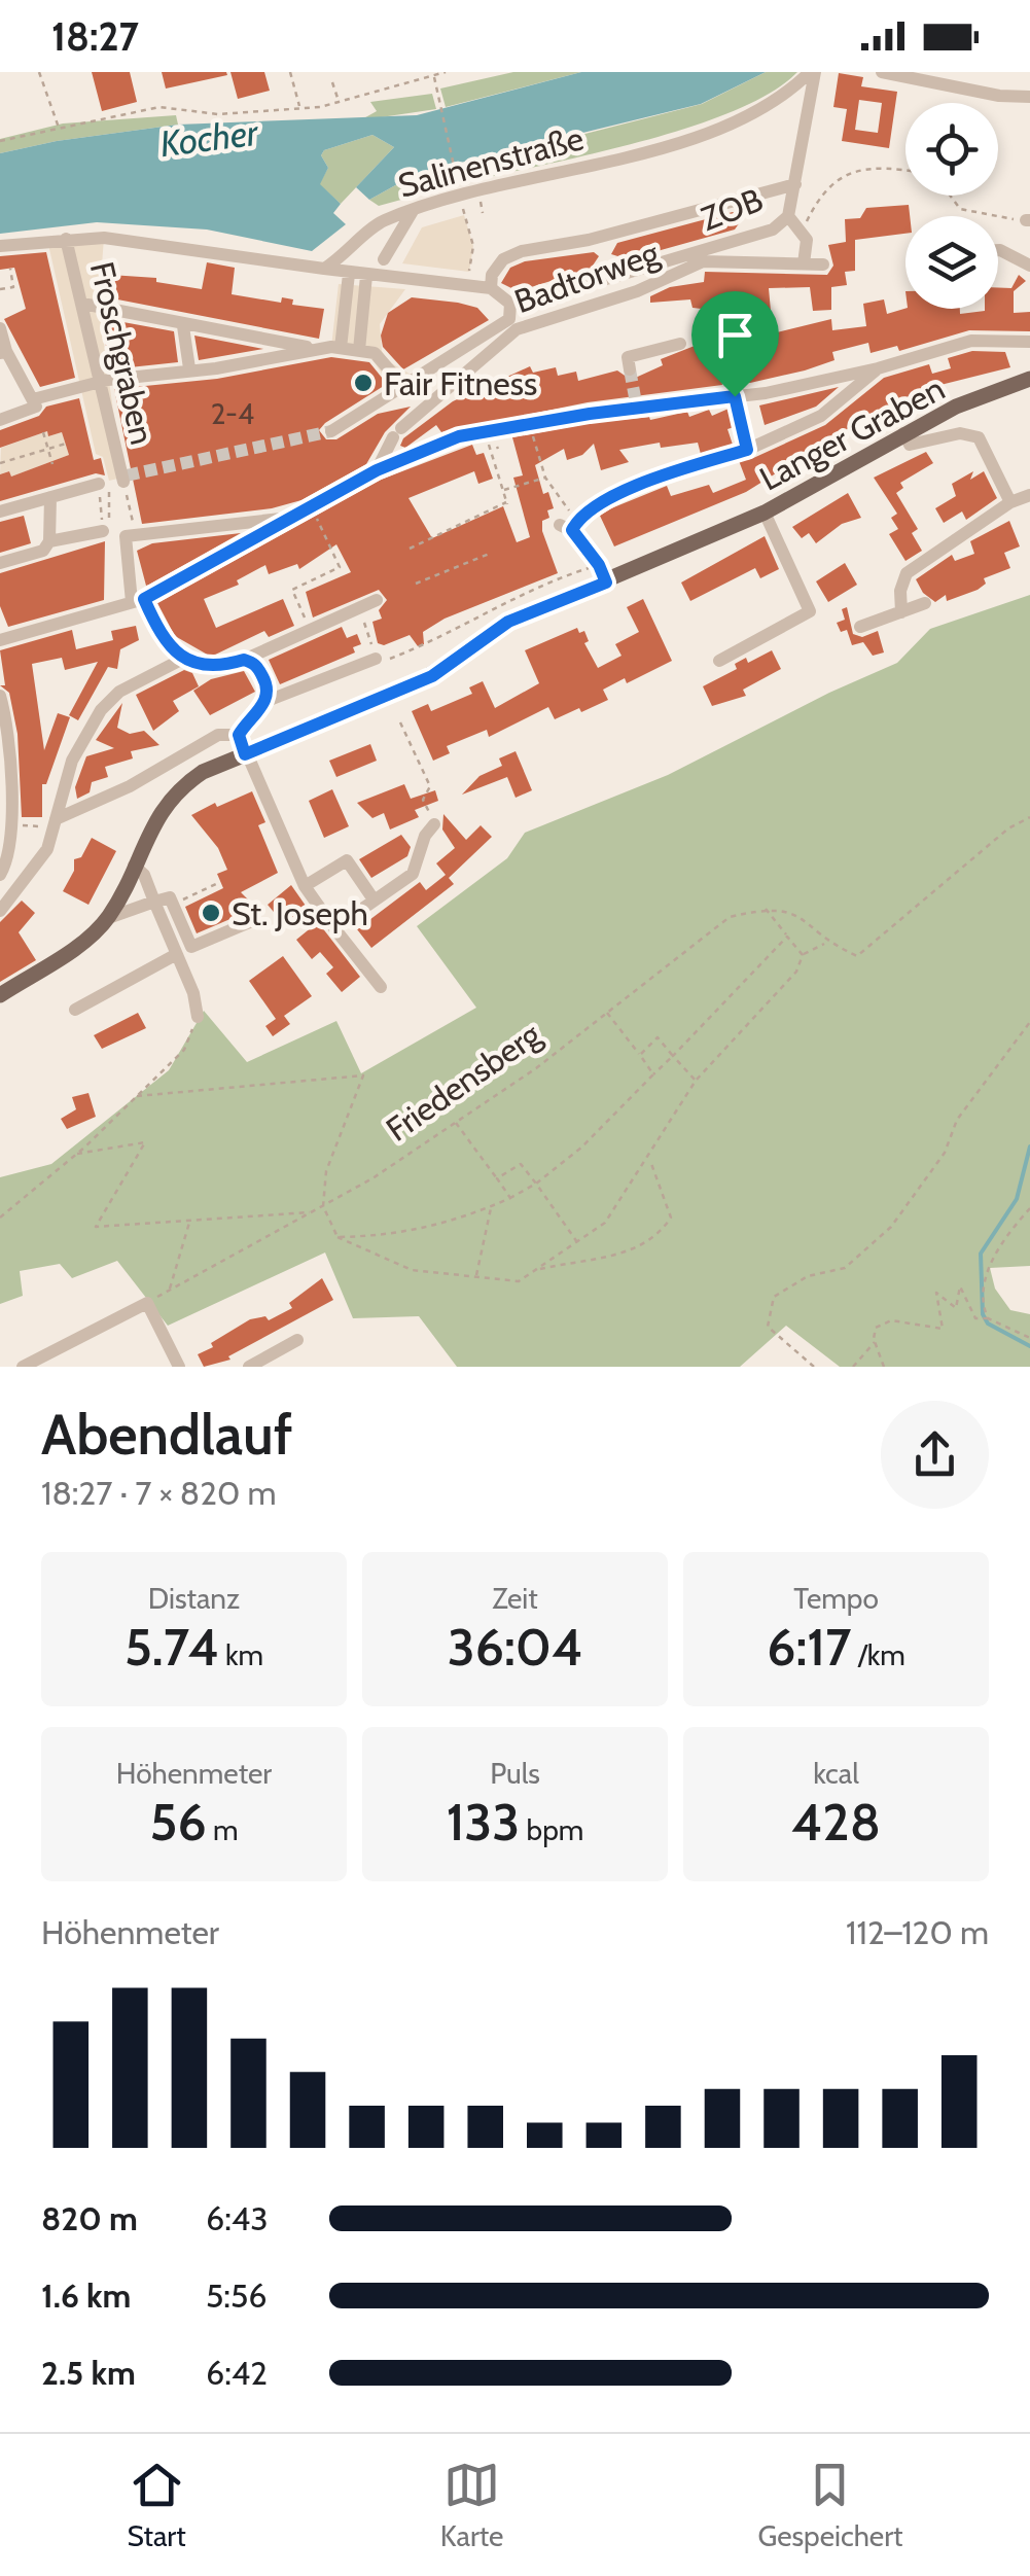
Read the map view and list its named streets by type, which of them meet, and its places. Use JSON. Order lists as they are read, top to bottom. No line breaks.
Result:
{"streets":{"main road":["Langer Graben"],"street":["Salinenstraße","ZOB","Badtorweg","Froschgraben"],"path":["Friedensberg"]},"crossings":[["Salinenstraße","ZOB"]],"water":["Kocher"],"places":["Fair Fitness","St. Joseph"],"house_numbers":["2-4"],"page":{"status":"18:27","heading":["Abendlauf","18:27 · 7 × 820 m"],"stats":[["Distanz","5.74 km"],["Zeit","36:04"],["Tempo","6:17 /km"],["Höhenmeter","56 m"],["Puls","133 bpm"],["kcal","428"]],"chart":["Höhenmeter","112–120 m"],"list":[{"name":"820 m","note":"6:43"},{"name":"1.6 km","note":"5:56"},{"name":"2.5 km","note":"6:42"}],"tabs":["Start","Karte","Gespeichert"]}}
